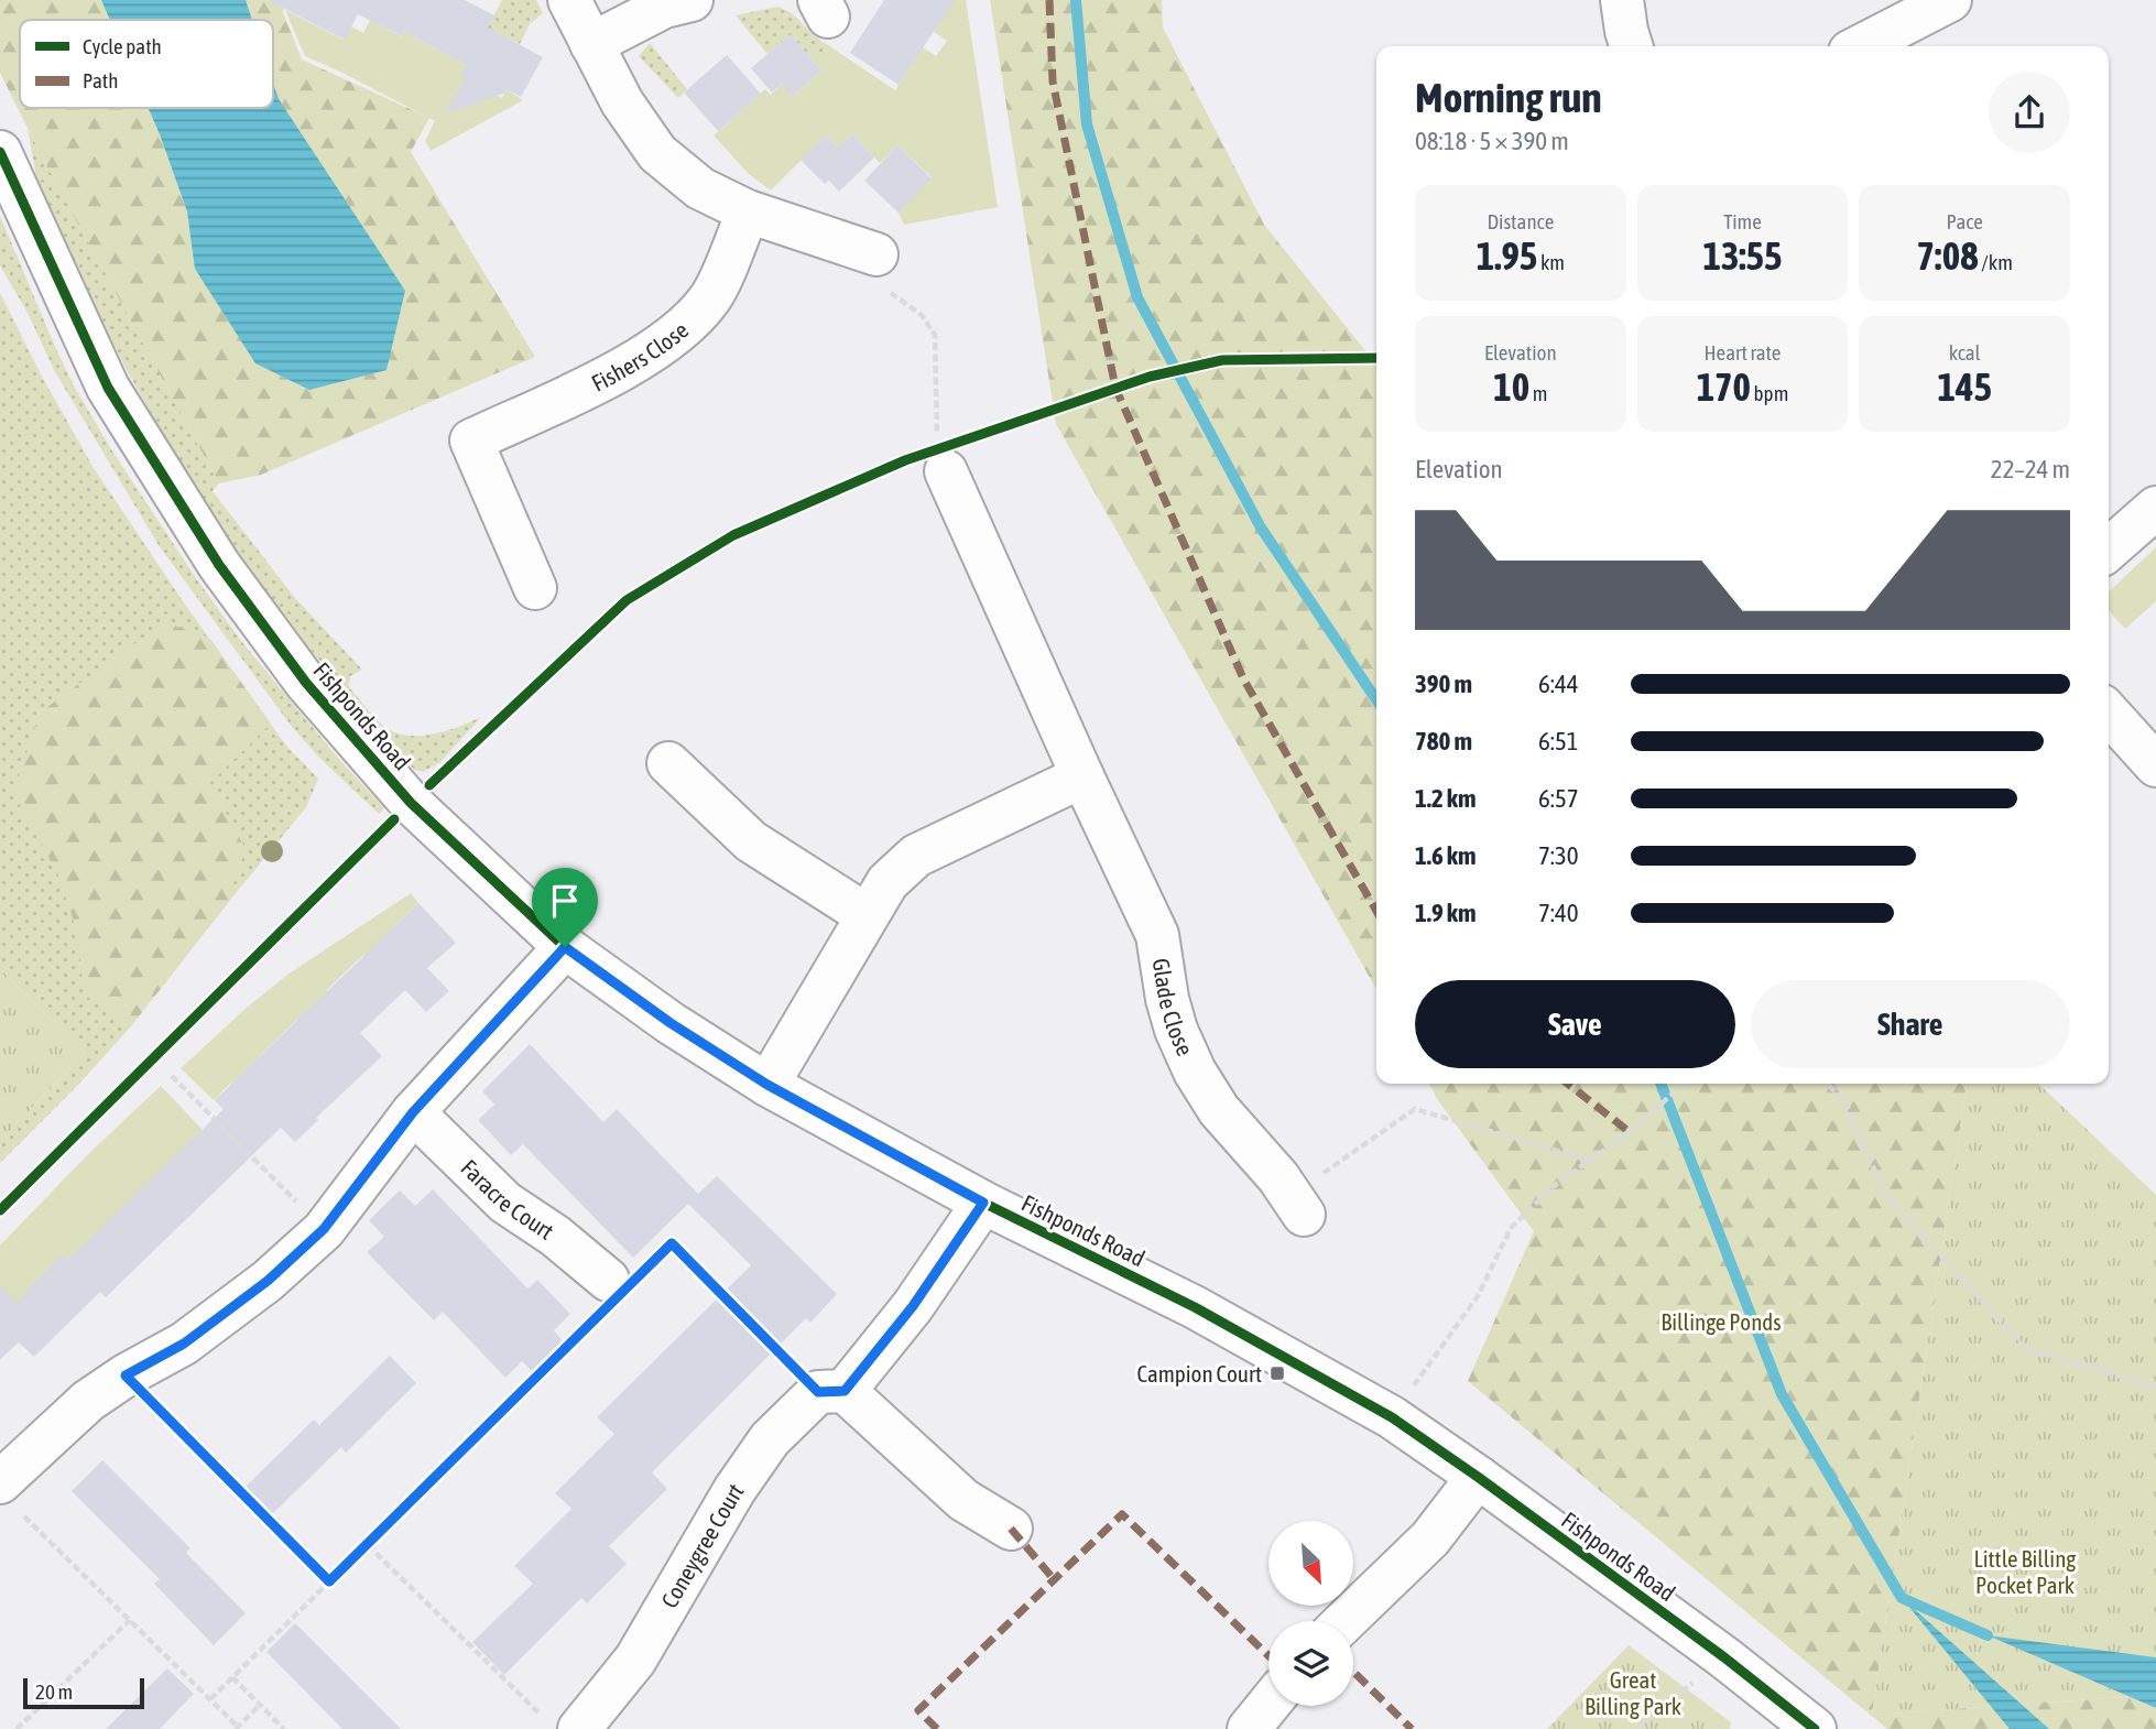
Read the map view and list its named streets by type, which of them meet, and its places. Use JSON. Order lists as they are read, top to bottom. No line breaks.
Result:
{"streets":{"street":["Fishers Close","Fishponds Road","Glade Close","Faracre Court","Coneygree Court"]},"crossings":[["Fishponds Road","Coneygree Court"]],"parks":["Billinge Ponds","Little Billing Pocket Park","Great Billing Park"],"places":{"transit":["Campion Court"]},"legend":["Cycle path","Path"],"scale_bar":"20 m","north":"bottom right","page":{"heading":["Morning run","08:18 · 5 × 390 m"],"stats":[["Distance","1.95 km"],["Time","13:55"],["Pace","7:08 /km"],["Elevation","10 m"],["Heart rate","170 bpm"],["kcal","145"]],"chart":["Elevation","22–24 m"],"list":[{"name":"390 m","note":"6:44"},{"name":"780 m","note":"6:51"},{"name":"1.2 km","note":"6:57"},{"name":"1.6 km","note":"7:30"},{"name":"1.9 km","note":"7:40"}],"buttons":["Save","Share"],"scale":"20 m"}}
